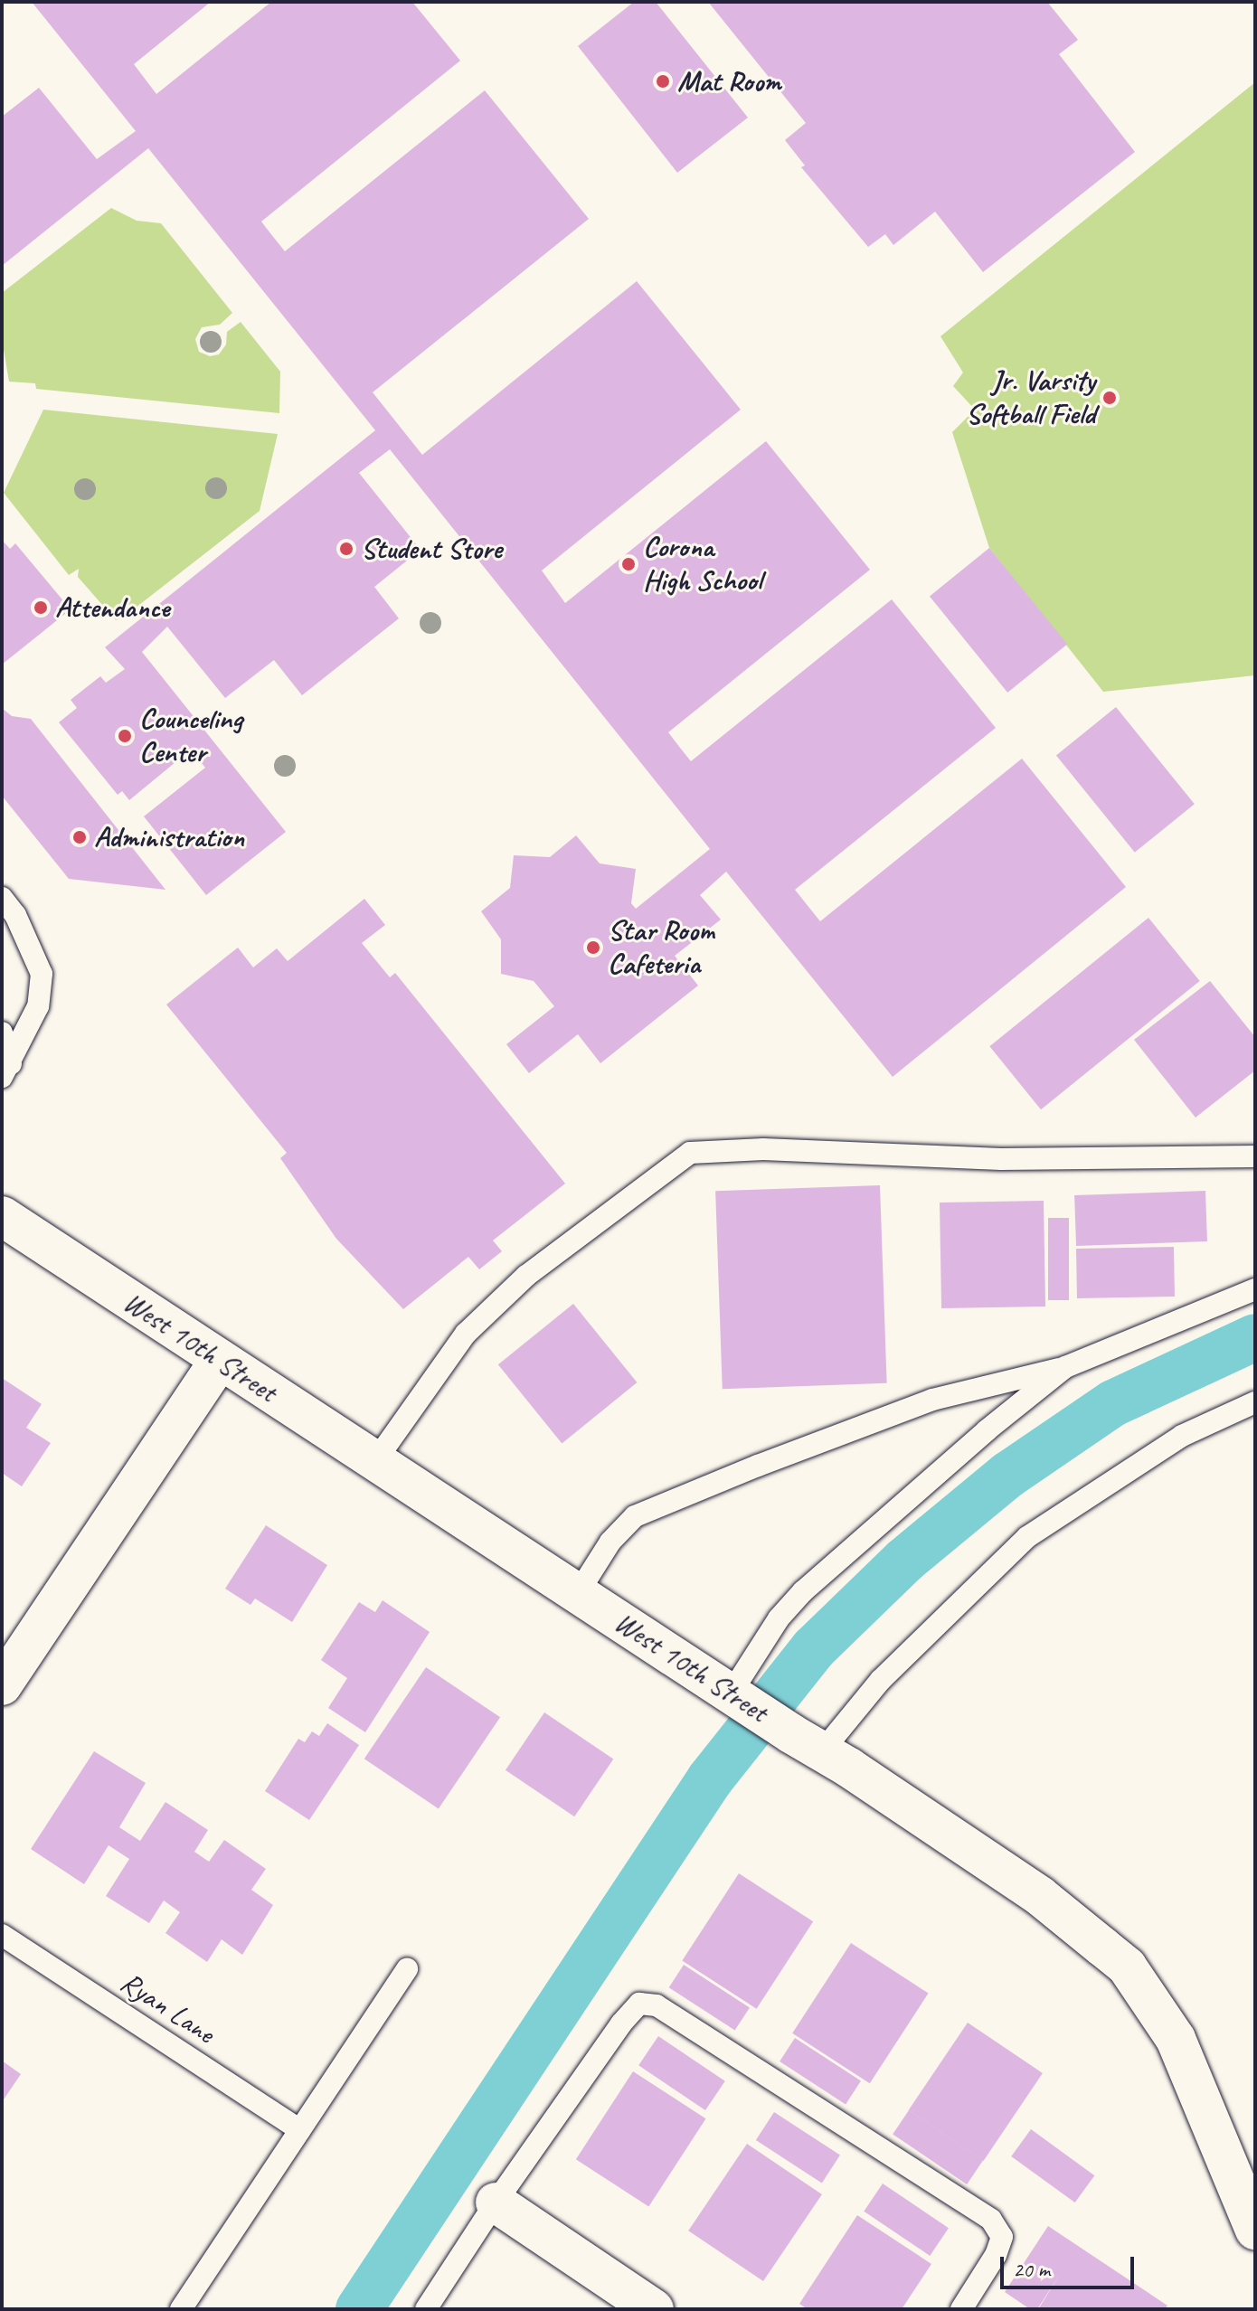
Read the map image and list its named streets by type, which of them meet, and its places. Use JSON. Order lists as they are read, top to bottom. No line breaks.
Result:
{"streets":{"main road":["West 10th Street"],"lane":["Ryan Lane"]},"places":["Mat Room","Jr. Varsity Softball Field","Student Store","Corona High School","Attendance","Counceling Center","Administration","Star Room Cafeteria"],"scale_bar":"20 m"}
